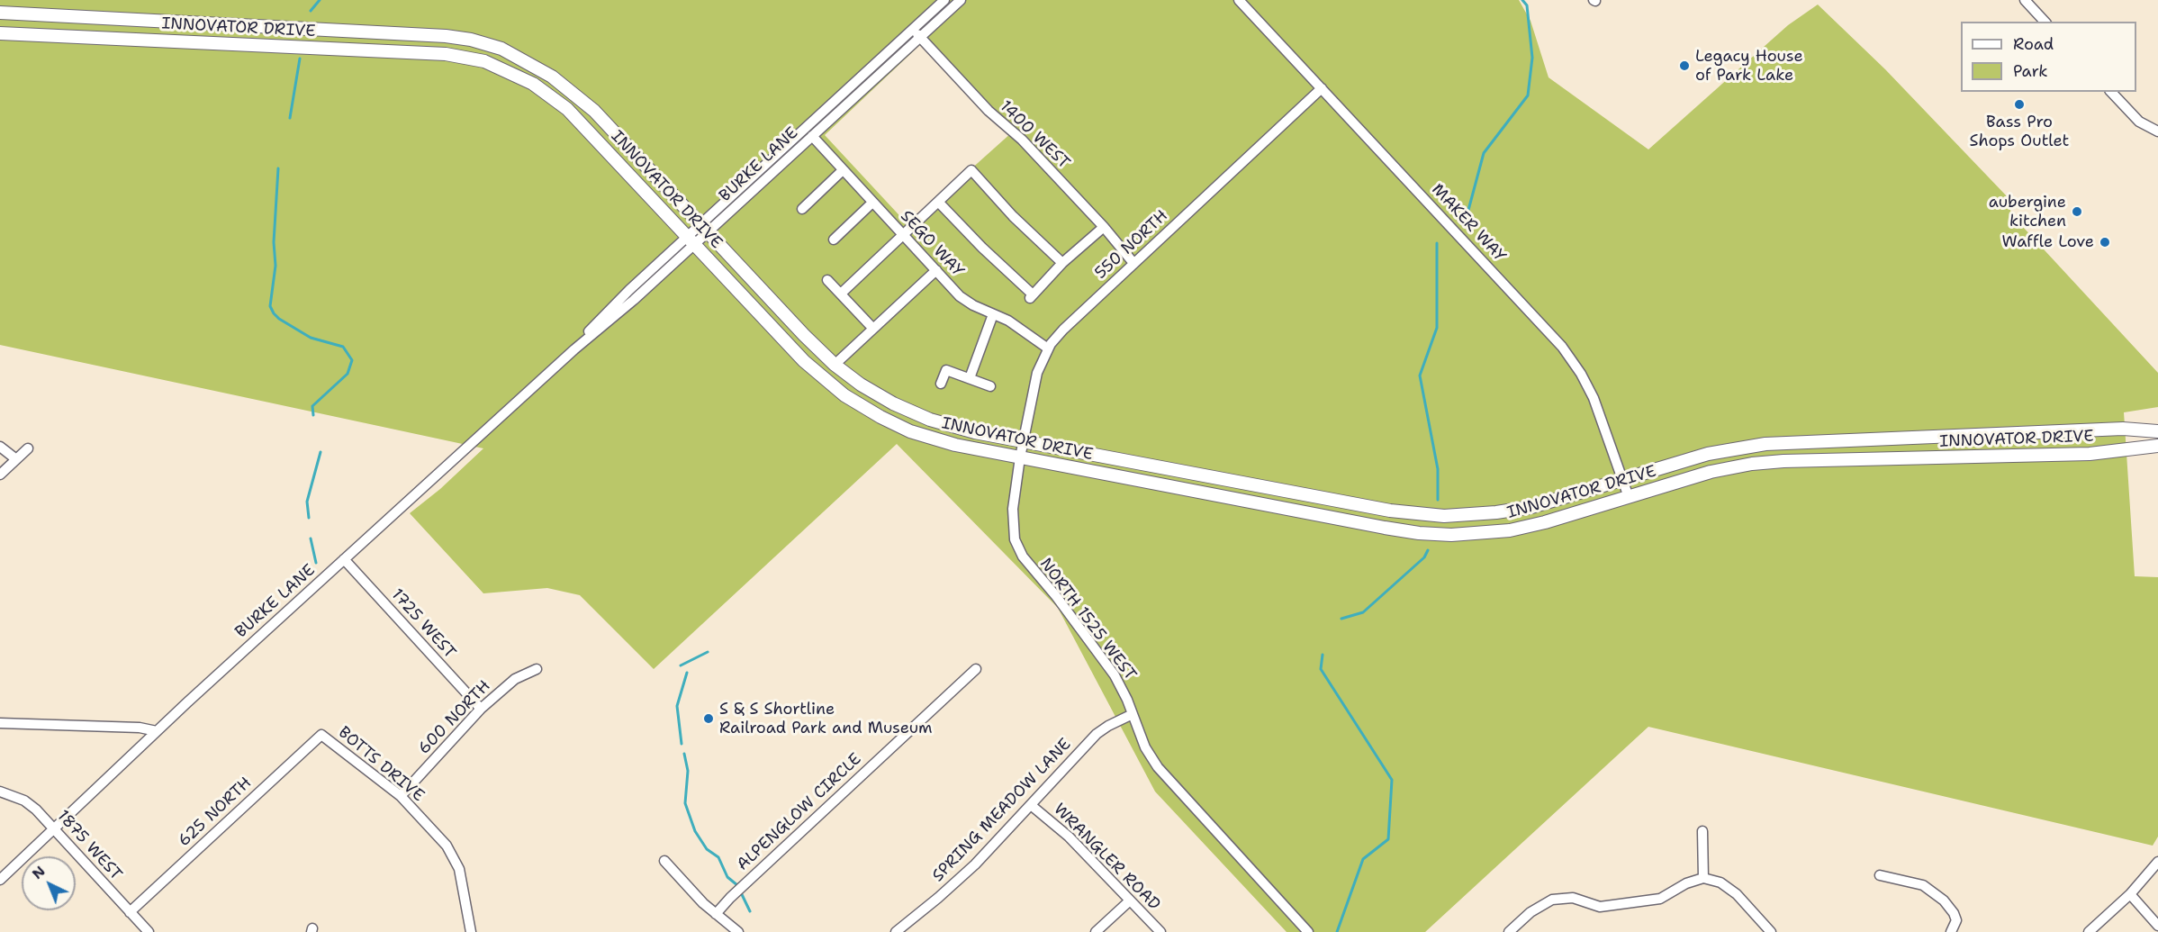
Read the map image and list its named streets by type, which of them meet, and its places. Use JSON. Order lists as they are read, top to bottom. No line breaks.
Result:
{"streets":{"main road":["INNOVATOR DRIVE"],"street":["1400 WEST","BURKE LANE","MAKER WAY","SEGO WAY","550 NORTH","NORTH 1525 WEST","1725 WEST","600 NORTH","BOTTS DRIVE","SPRING MEADOW LANE","625 NORTH","ALPENGLOW CIRCLE","1875 WEST","WRANGLER ROAD"]},"crossings":[["INNOVATOR DRIVE","BURKE LANE"],["INNOVATOR DRIVE","MAKER WAY"],["INNOVATOR DRIVE","550 NORTH"],["INNOVATOR DRIVE","NORTH 1525 WEST"],["1400 WEST","BURKE LANE"],["1400 WEST","550 NORTH"],["BURKE LANE","SEGO WAY"],["BURKE LANE","1725 WEST"],["BURKE LANE","1875 WEST"],["MAKER WAY","550 NORTH"],["SEGO WAY","550 NORTH"],["550 NORTH","NORTH 1525 WEST"],["NORTH 1525 WEST","SPRING MEADOW LANE"],["1725 WEST","600 NORTH"],["600 NORTH","BOTTS DRIVE"],["BOTTS DRIVE","625 NORTH"],["SPRING MEADOW LANE","WRANGLER ROAD"],["625 NORTH","1875 WEST"]],"places":["Legacy House of Park Lake","Bass Pro Shops Outlet","aubergine kitchen","Waffle Love","S & S Shortline Railroad Park and Museum"],"legend":["Road","Park"],"north":"top left"}
